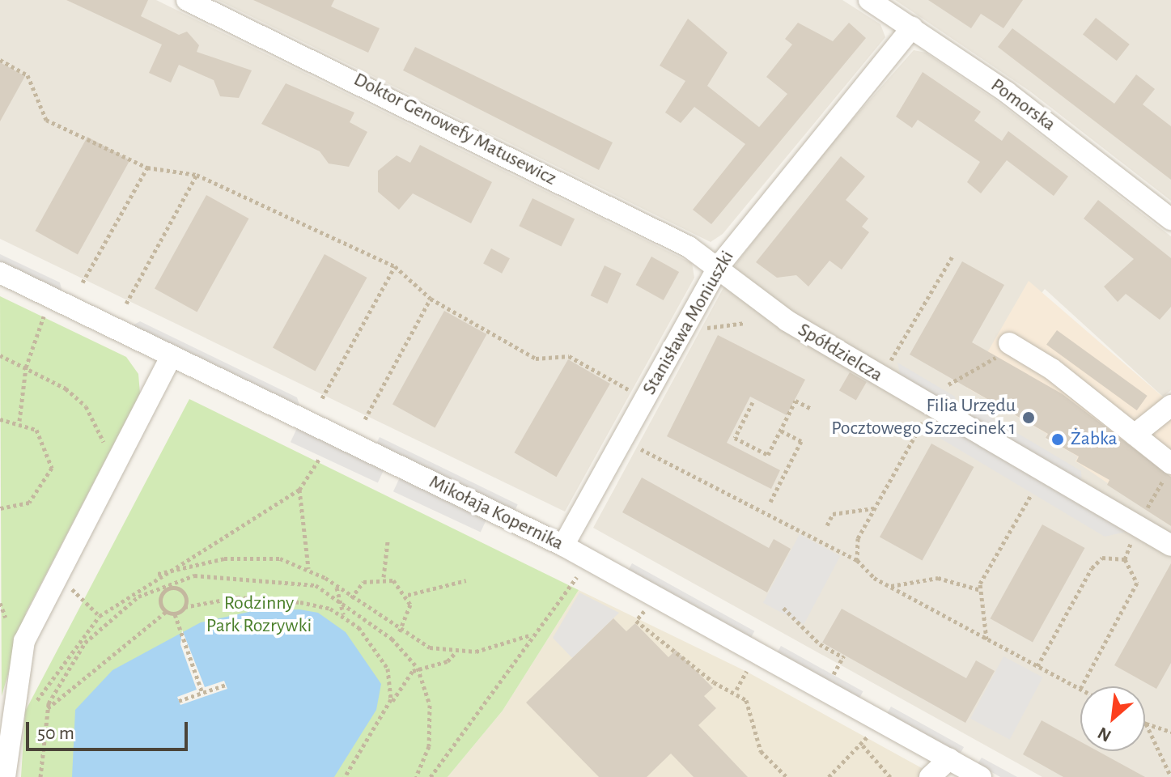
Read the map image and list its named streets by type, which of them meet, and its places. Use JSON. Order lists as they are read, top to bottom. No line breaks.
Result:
{"streets":{"street":["Pomorska","Doktor Genowefy Matusewicz","Stanisława Moniuszki","Spółdzielcza","Mikołaja Kopernika"]},"crossings":[["Pomorska","Stanisława Moniuszki"],["Doktor Genowefy Matusewicz","Stanisława Moniuszki"],["Doktor Genowefy Matusewicz","Spółdzielcza"],["Stanisława Moniuszki","Spółdzielcza"],["Stanisława Moniuszki","Mikołaja Kopernika"]],"parks":["Rodzinny Park Rozrywki"],"places":["Filia Urzędu Pocztowego Szczecinek 1","Żabka"],"scale_bar":"50 m","north":"bottom left"}
